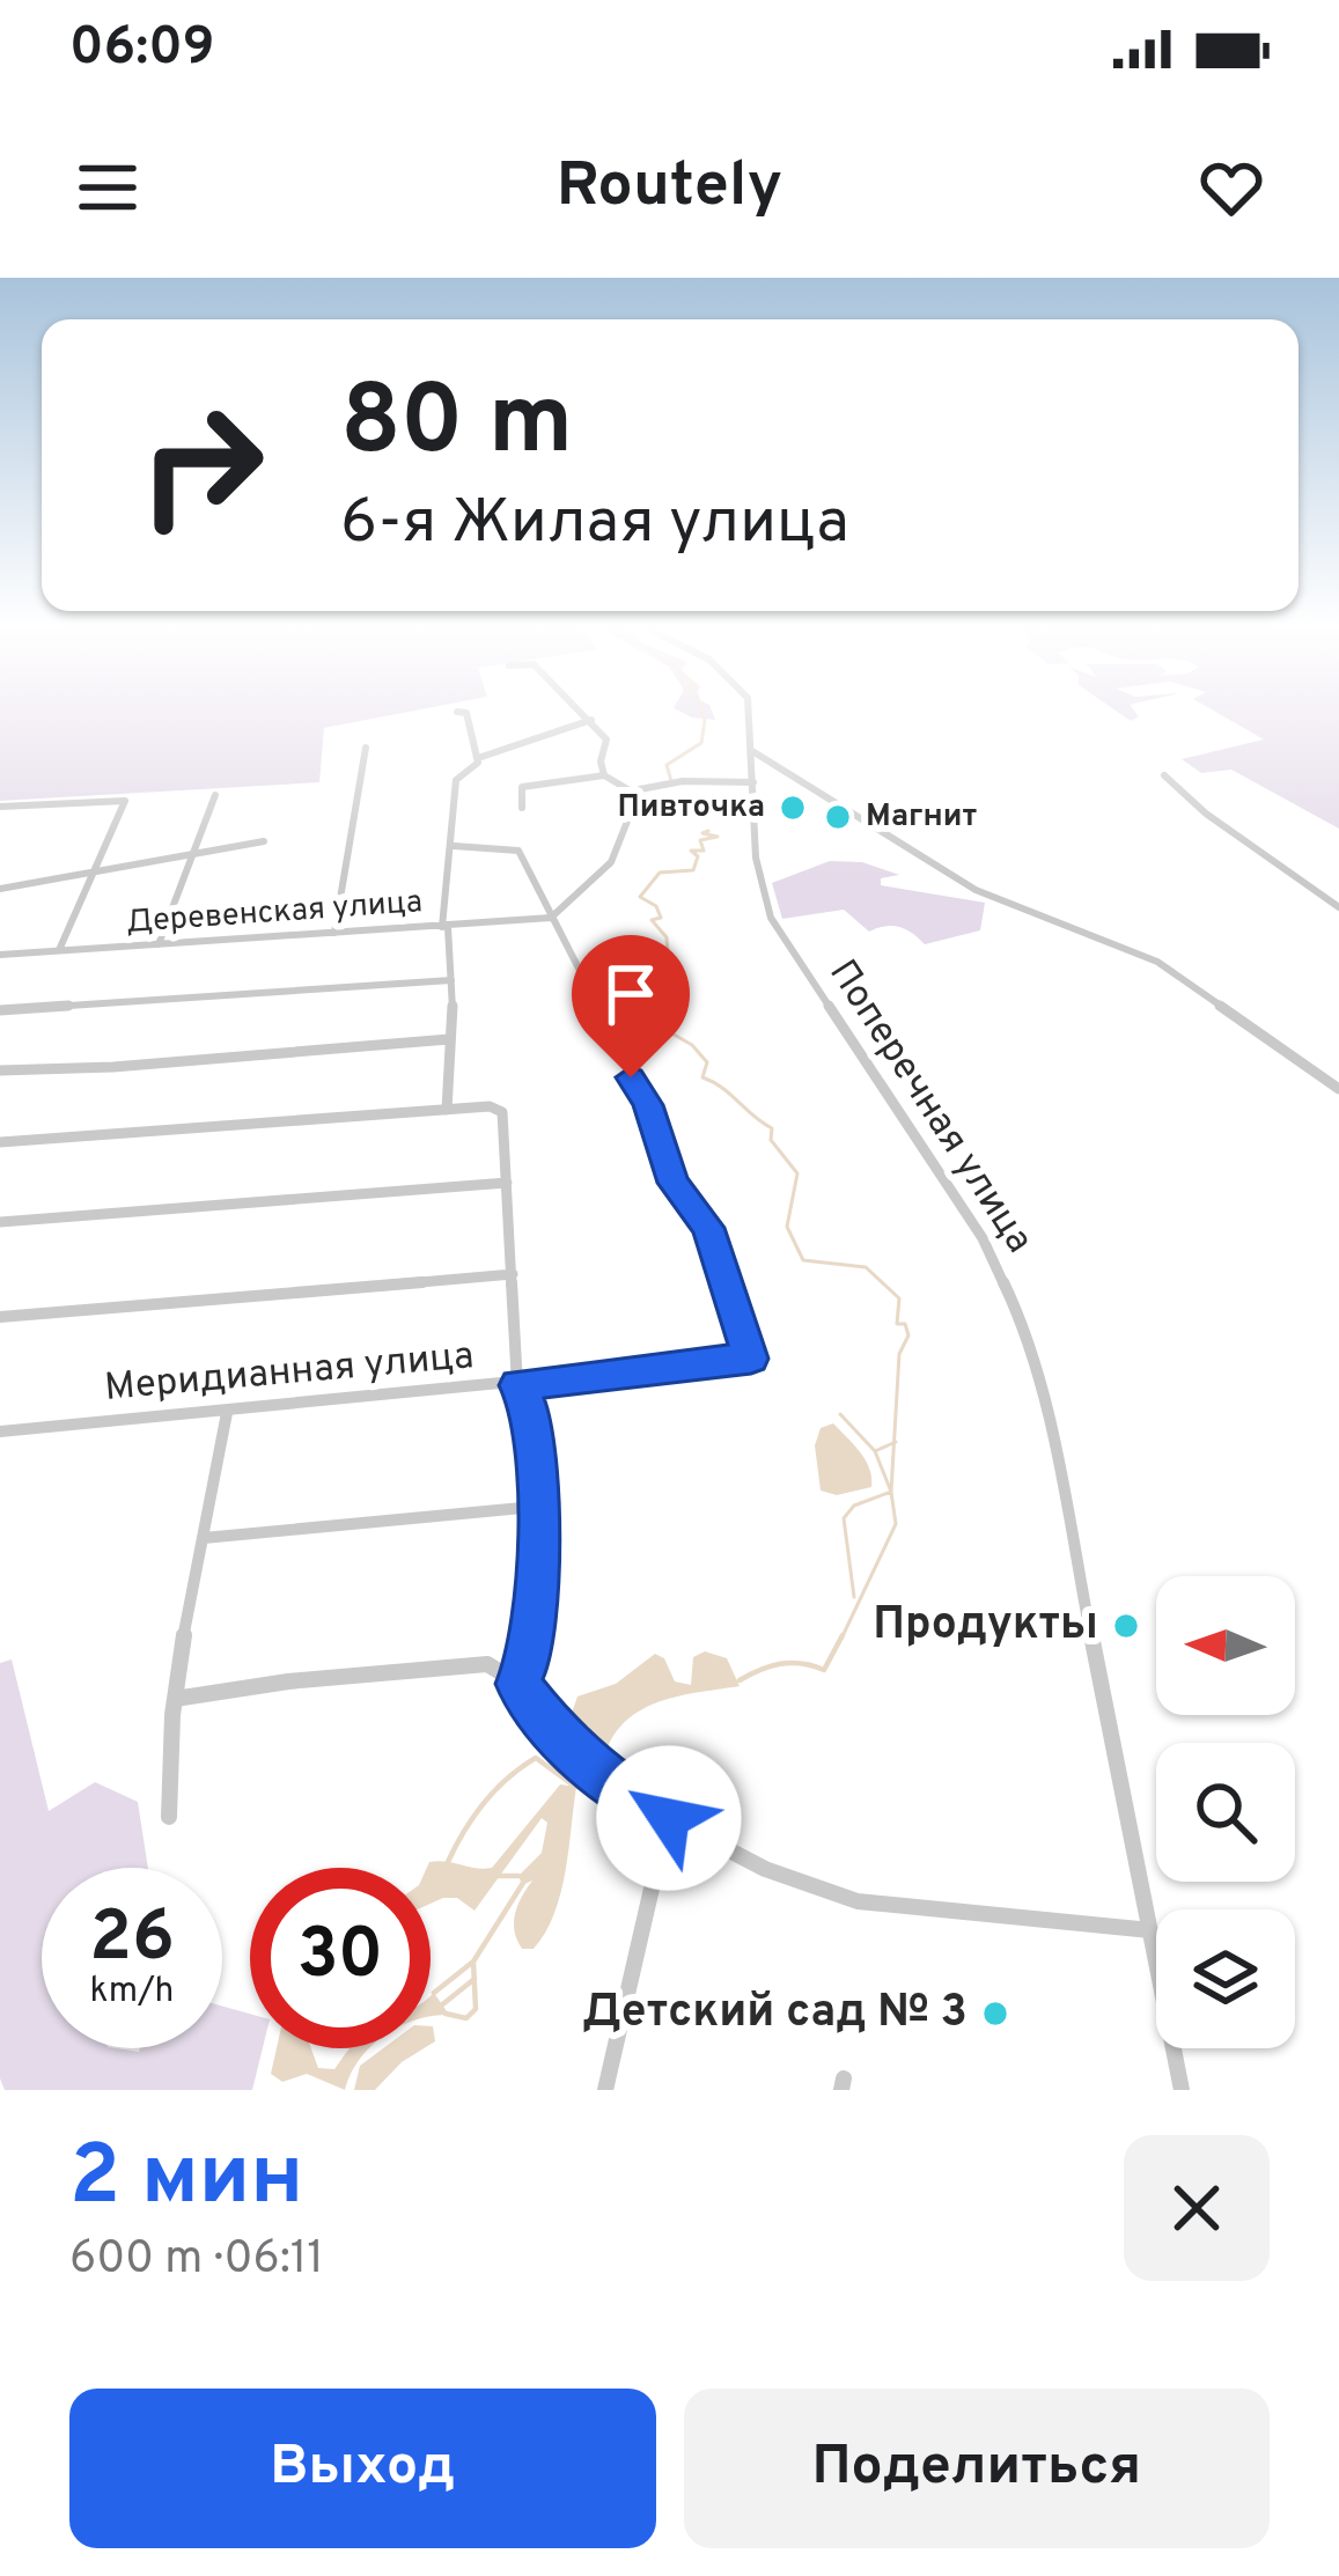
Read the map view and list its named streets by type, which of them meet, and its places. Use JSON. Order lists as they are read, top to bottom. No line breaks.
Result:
{"streets":{"street":["Деревенская улица","Поперечная улица","Меридианная улица"]},"crossings":[["Деревенская улица","Меридианная улица"]],"places":["Пивточка","Магнит","Продукты","Детский сад № 3"],"north":"left","page":{"status":"06:09","header":"Routely","turn":["80 m","6-я Жилая улица"],"speed":"26 km/h","limit":"30","heading":["2 мин","600 m · 06:11"],"buttons":["Выход","Поделиться"]}}
